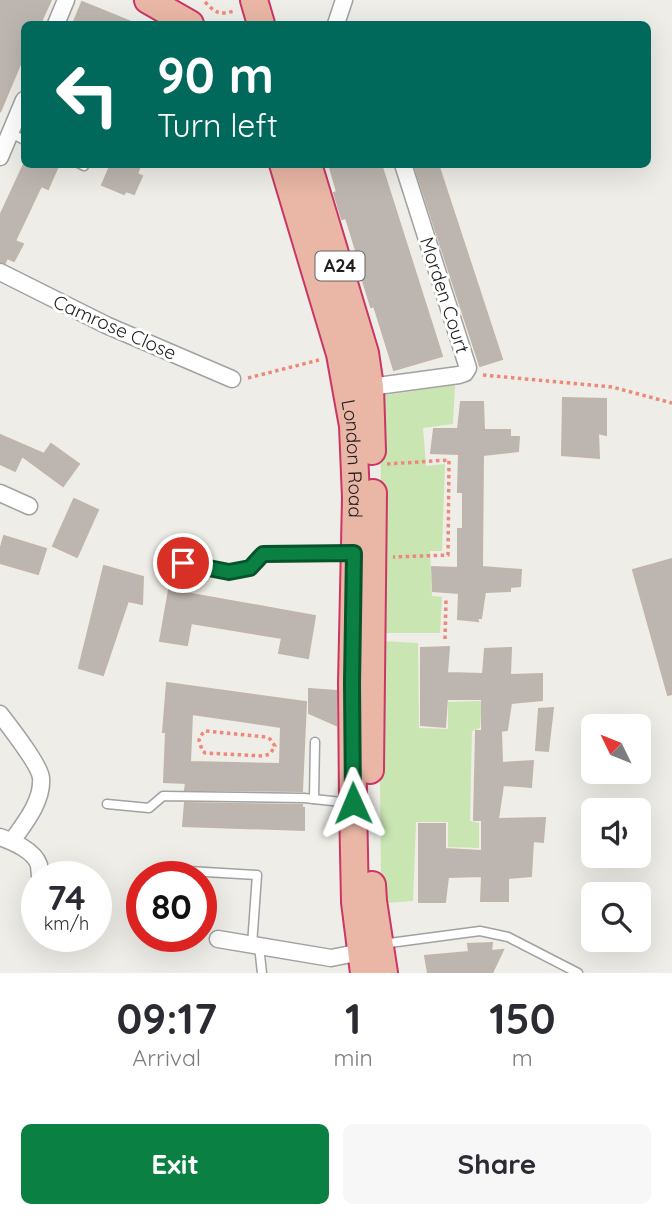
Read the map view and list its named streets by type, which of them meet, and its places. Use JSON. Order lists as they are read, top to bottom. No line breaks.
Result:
{"streets":{"highway":["A24","London Road"],"street":["Morden Court","Camrose Close"]},"crossings":[["Morden Court","London Road"]],"north":"top left","page":{"turn":["90 m","Turn left"],"speed":"74 km/h","limit":"80","eta":["09:17","Arrival","1","min","150","m"],"buttons":["Exit","Share"]}}
